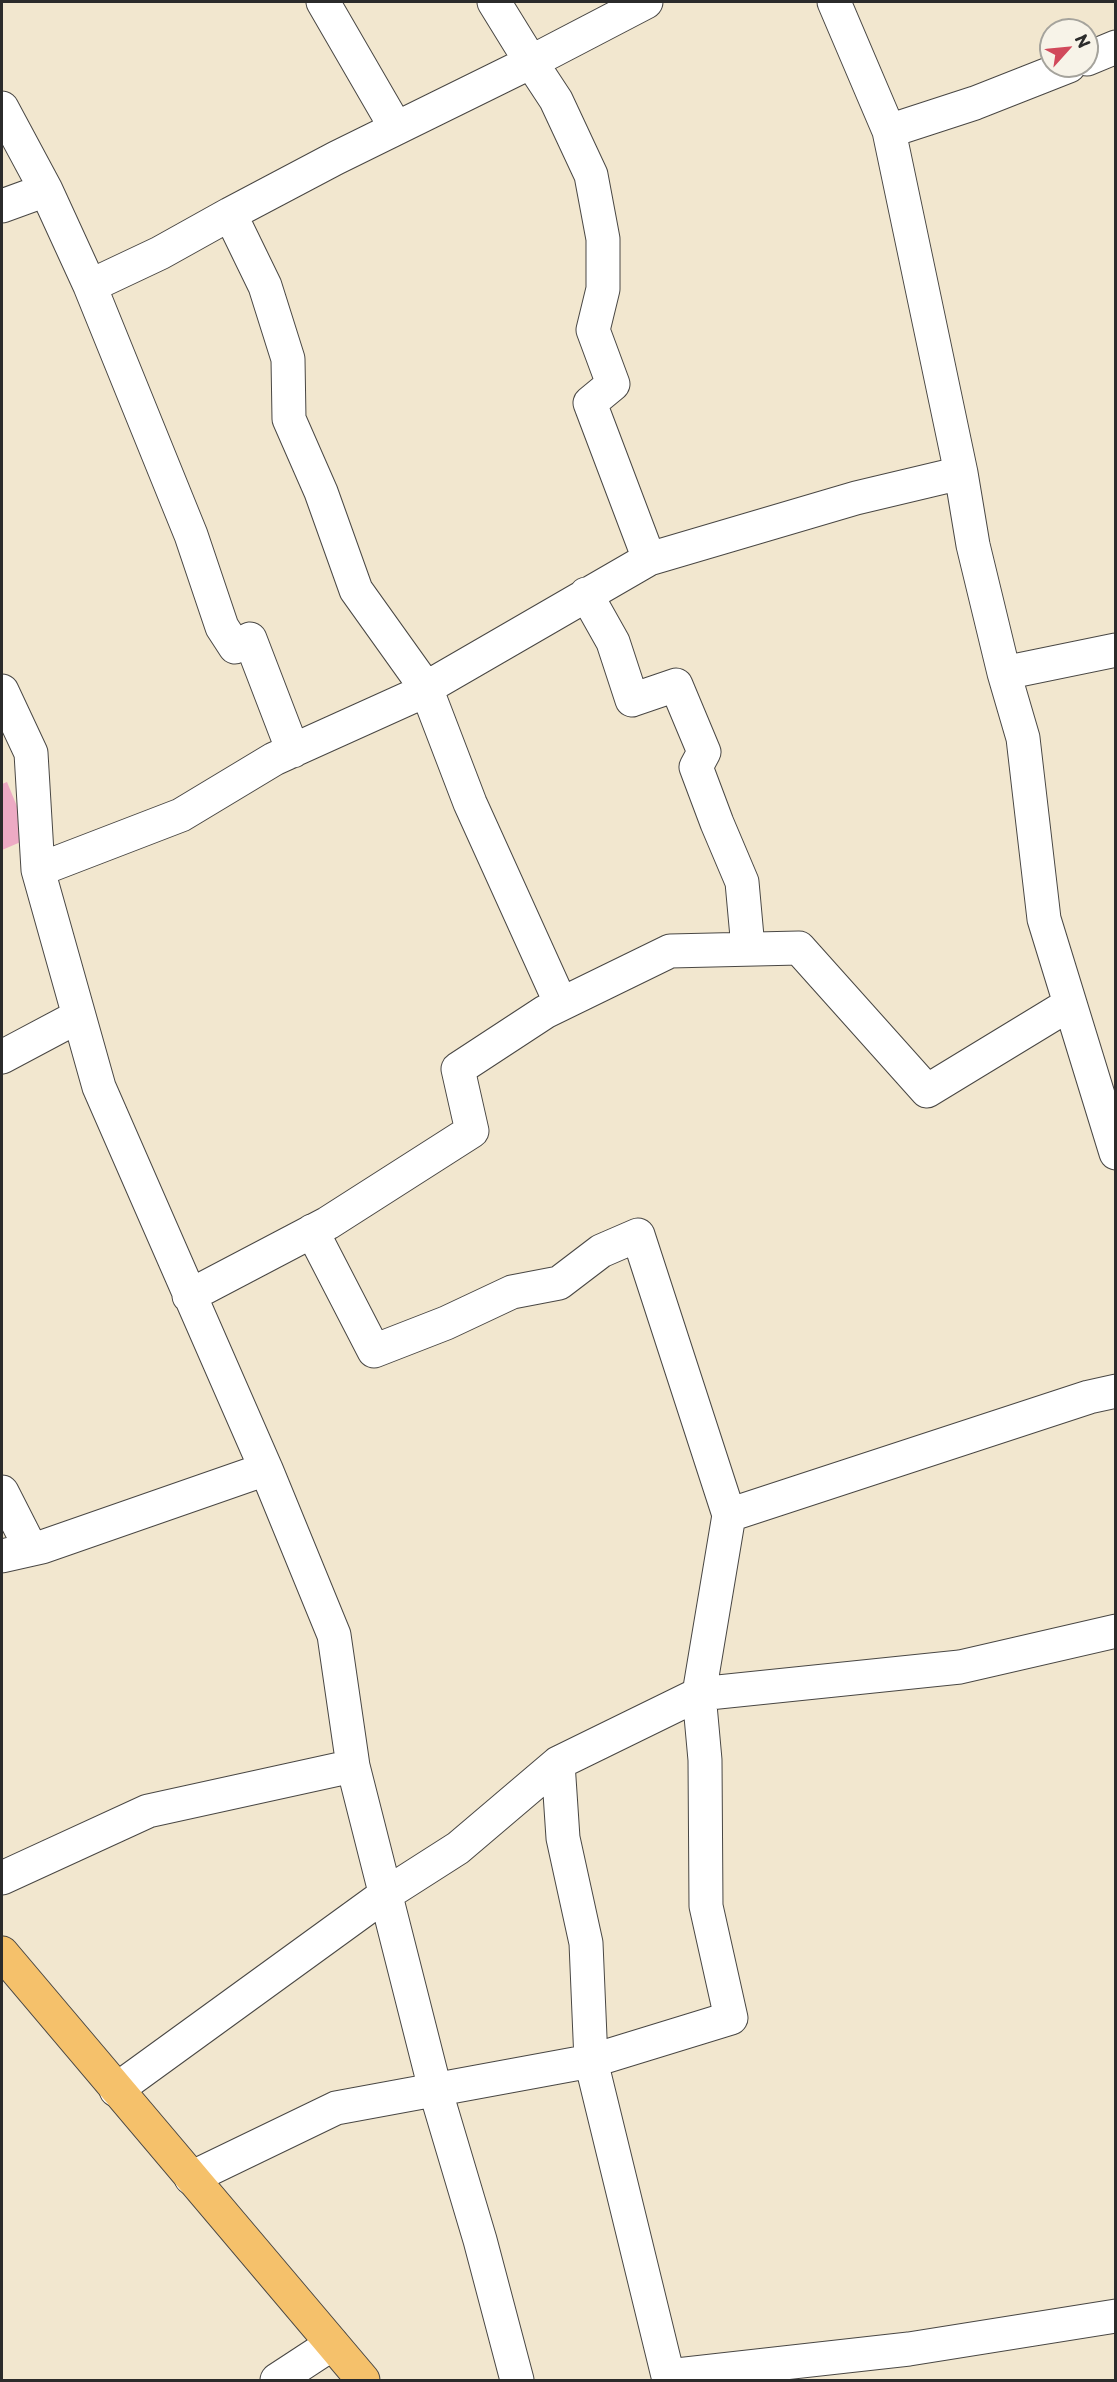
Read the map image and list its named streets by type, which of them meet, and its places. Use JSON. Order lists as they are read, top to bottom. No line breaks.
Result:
{"north":"top right"}
